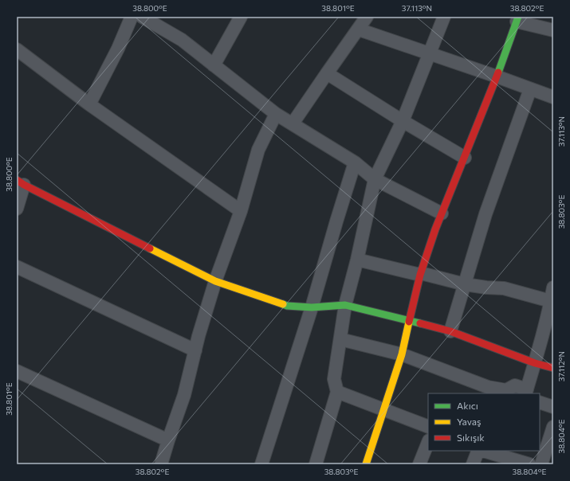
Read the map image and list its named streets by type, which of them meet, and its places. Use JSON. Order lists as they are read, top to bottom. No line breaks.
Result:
{"legend":["Akıcı","Yavaş","Sıkışık"],"coordinates":["38.800°E","38.801°E","37.113°N","38.802°E","38.803°E","37.112°N","38.804°E"]}
